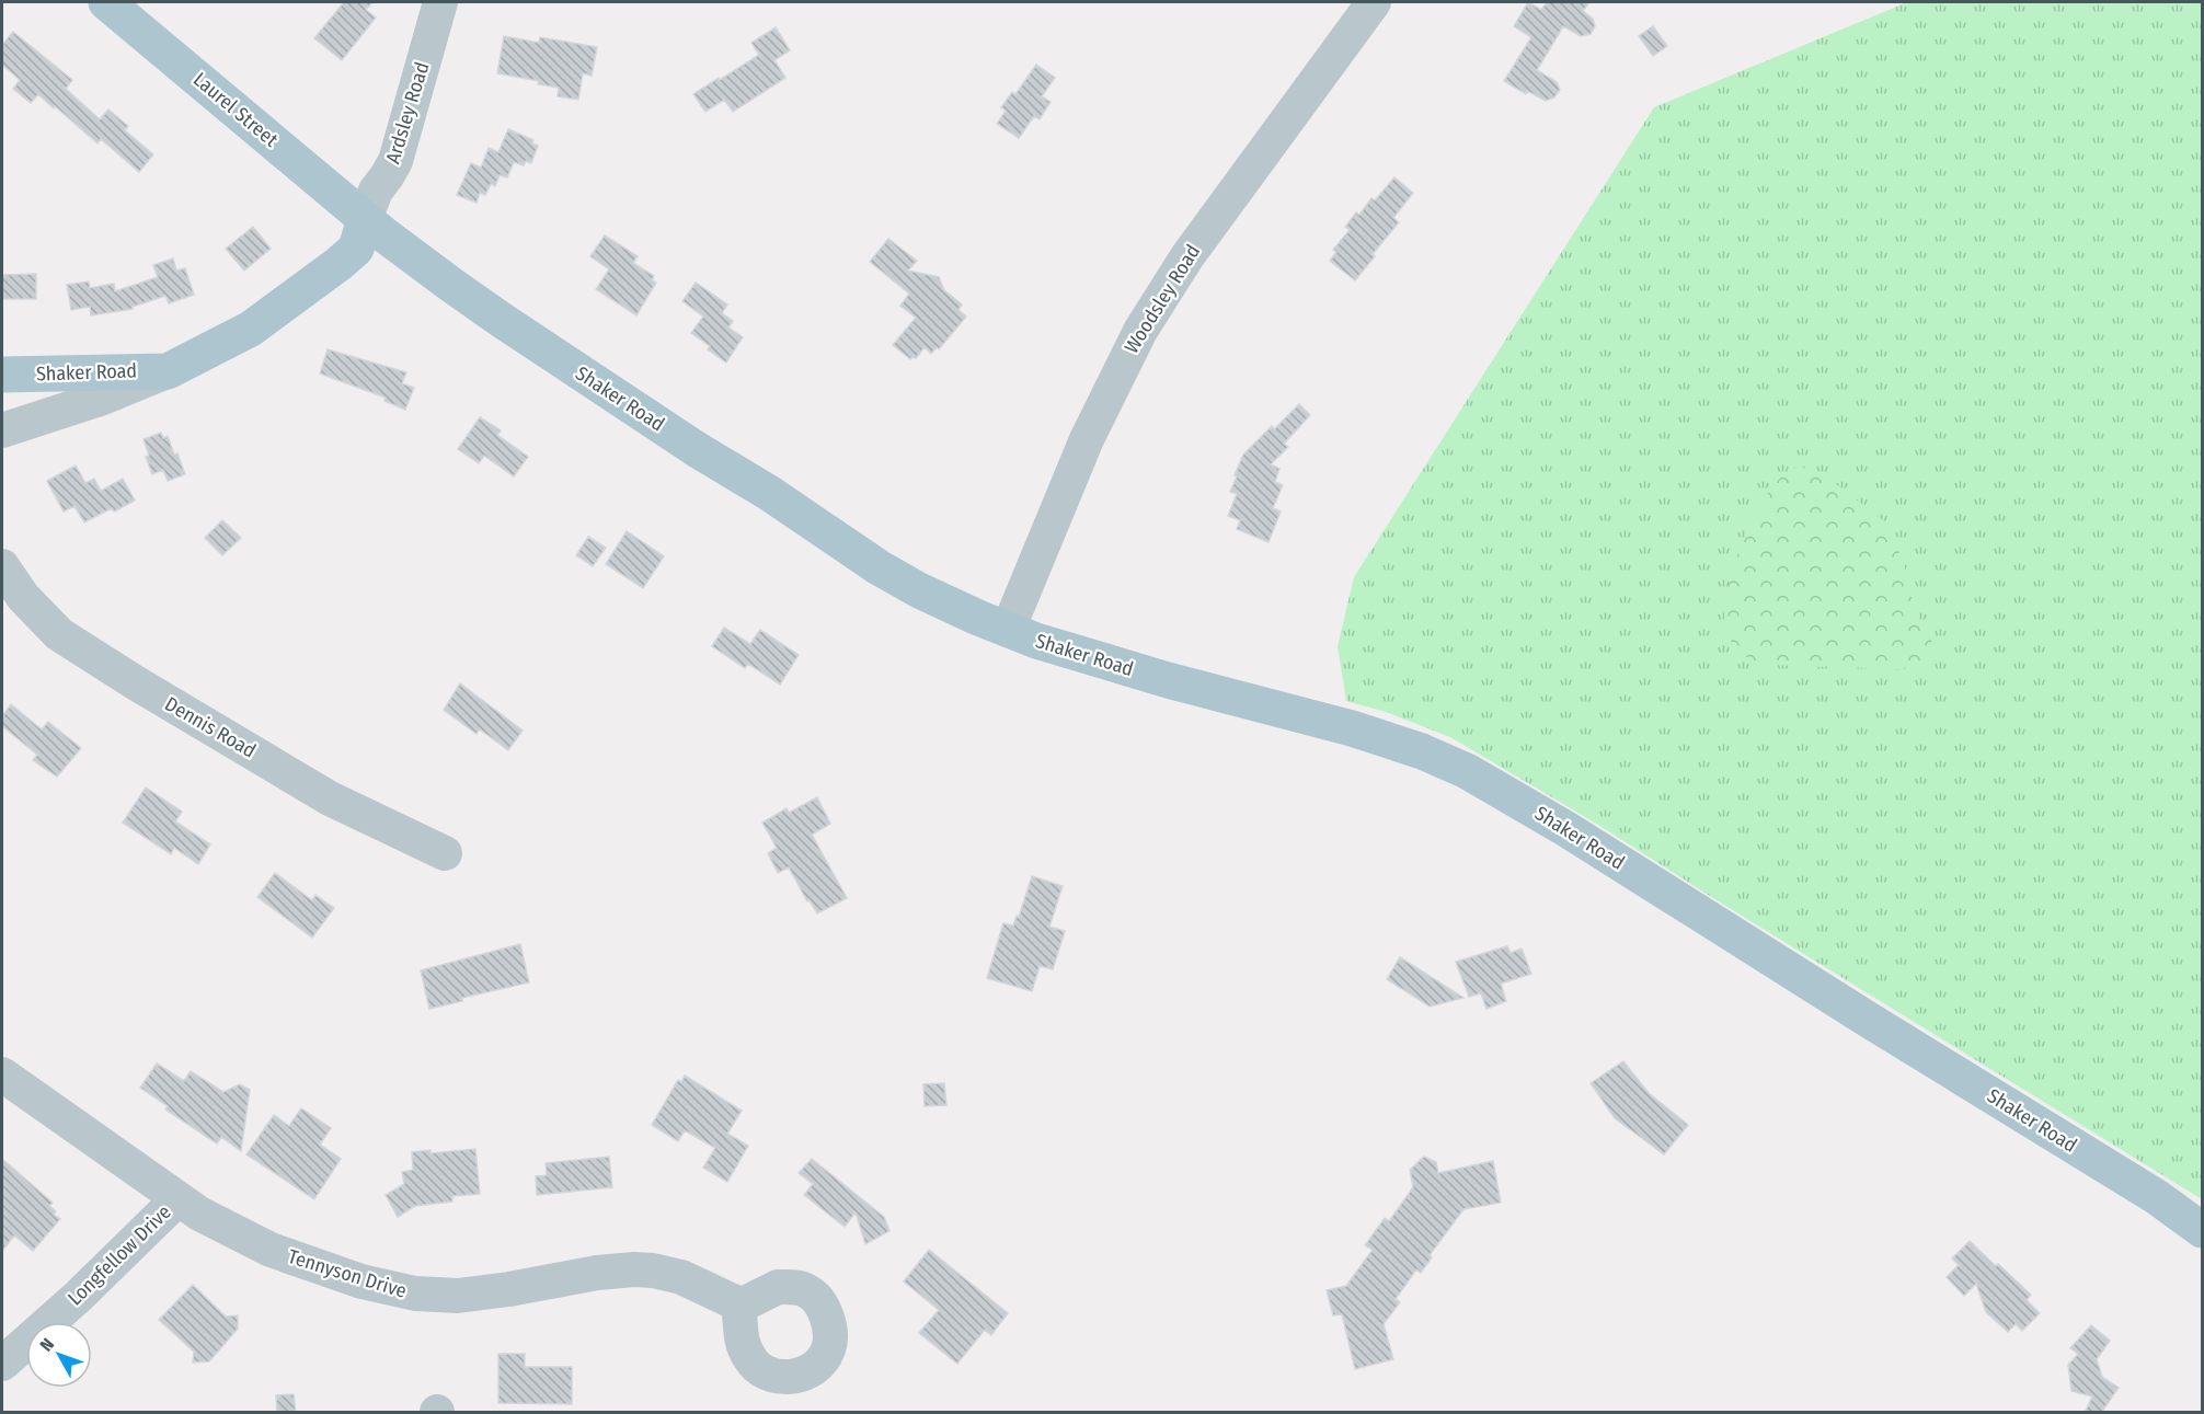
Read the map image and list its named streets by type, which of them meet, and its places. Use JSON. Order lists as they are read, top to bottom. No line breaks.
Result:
{"streets":{"main road":["Laurel Street","Shaker Road"],"street":["Ardsley Road","Woodsley Road","Dennis Road","Longfellow Drive","Tennyson Drive"]},"crossings":[["Laurel Street","Ardsley Road"],["Laurel Street","Shaker Road"],["Ardsley Road","Shaker Road"],["Woodsley Road","Shaker Road"],["Longfellow Drive","Tennyson Drive"]],"north":"top left"}
